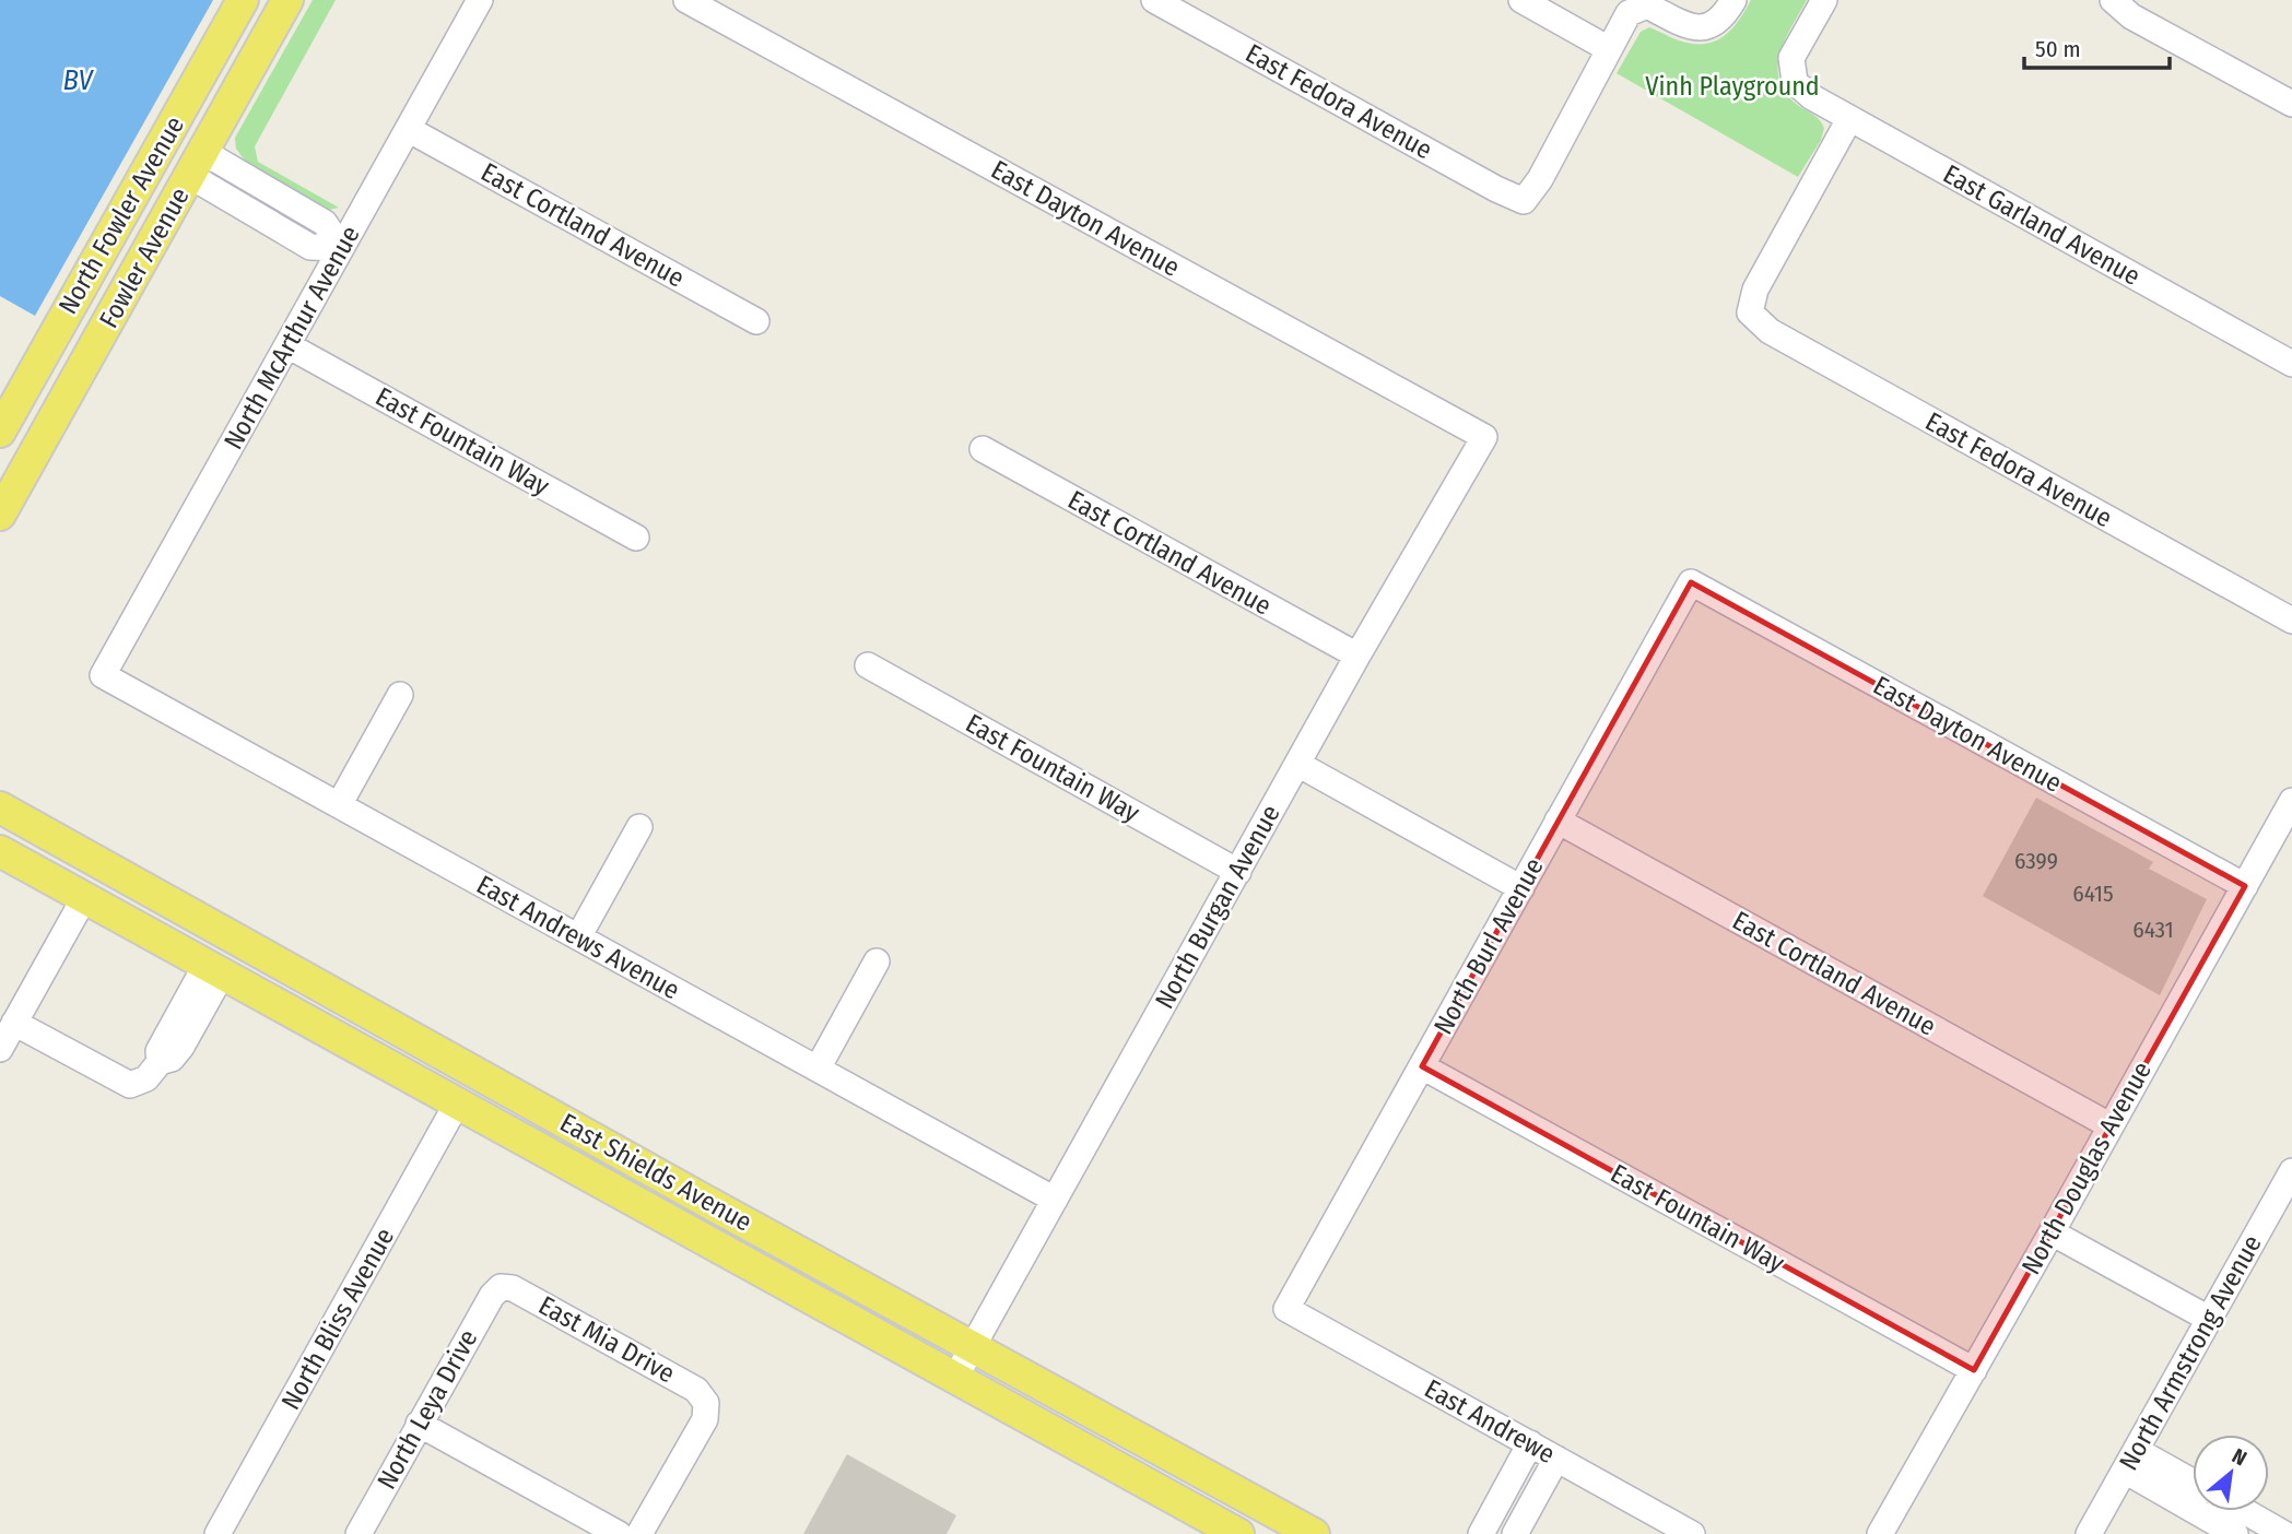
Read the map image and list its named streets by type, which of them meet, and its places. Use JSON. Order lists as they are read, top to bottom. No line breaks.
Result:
{"streets":{"main road":["North Fowler Avenue","Fowler Avenue","East Shields Avenue"],"street":["East Fedora Avenue","East Dayton Avenue","East Cortland Avenue","East Garland Avenue","North McArthur Avenue","East Fountain Way","North Burgan Avenue","East Andrews Avenue","North Burl Avenue","North Douglas Avenue","North Bliss Avenue","East Mia Drive","North Armstrong Avenue","North Leya Drive","East Andrewe"]},"crossings":[["East Fedora Avenue","East Garland Avenue"],["East Dayton Avenue","North Burgan Avenue"],["East Dayton Avenue","North Burl Avenue"],["East Dayton Avenue","North Douglas Avenue"],["East Cortland Avenue","North McArthur Avenue"],["East Cortland Avenue","North Burgan Avenue"],["East Cortland Avenue","North Burl Avenue"],["East Cortland Avenue","North Douglas Avenue"],["North McArthur Avenue","East Fountain Way"],["North McArthur Avenue","East Andrews Avenue"],["East Fountain Way","North Burgan Avenue"],["East Fountain Way","North Burl Avenue"],["East Fountain Way","North Douglas Avenue"],["North Burgan Avenue","East Andrews Avenue"],["North Burgan Avenue","East Shields Avenue"],["North Burl Avenue","East Andrewe"],["East Shields Avenue","North Bliss Avenue"],["East Mia Drive","North Leya Drive"]],"water":["BV"],"parks":["Vinh Playground"],"house_numbers":["6399","6415","6431"],"scale_bar":"50 m","north":"top right"}
